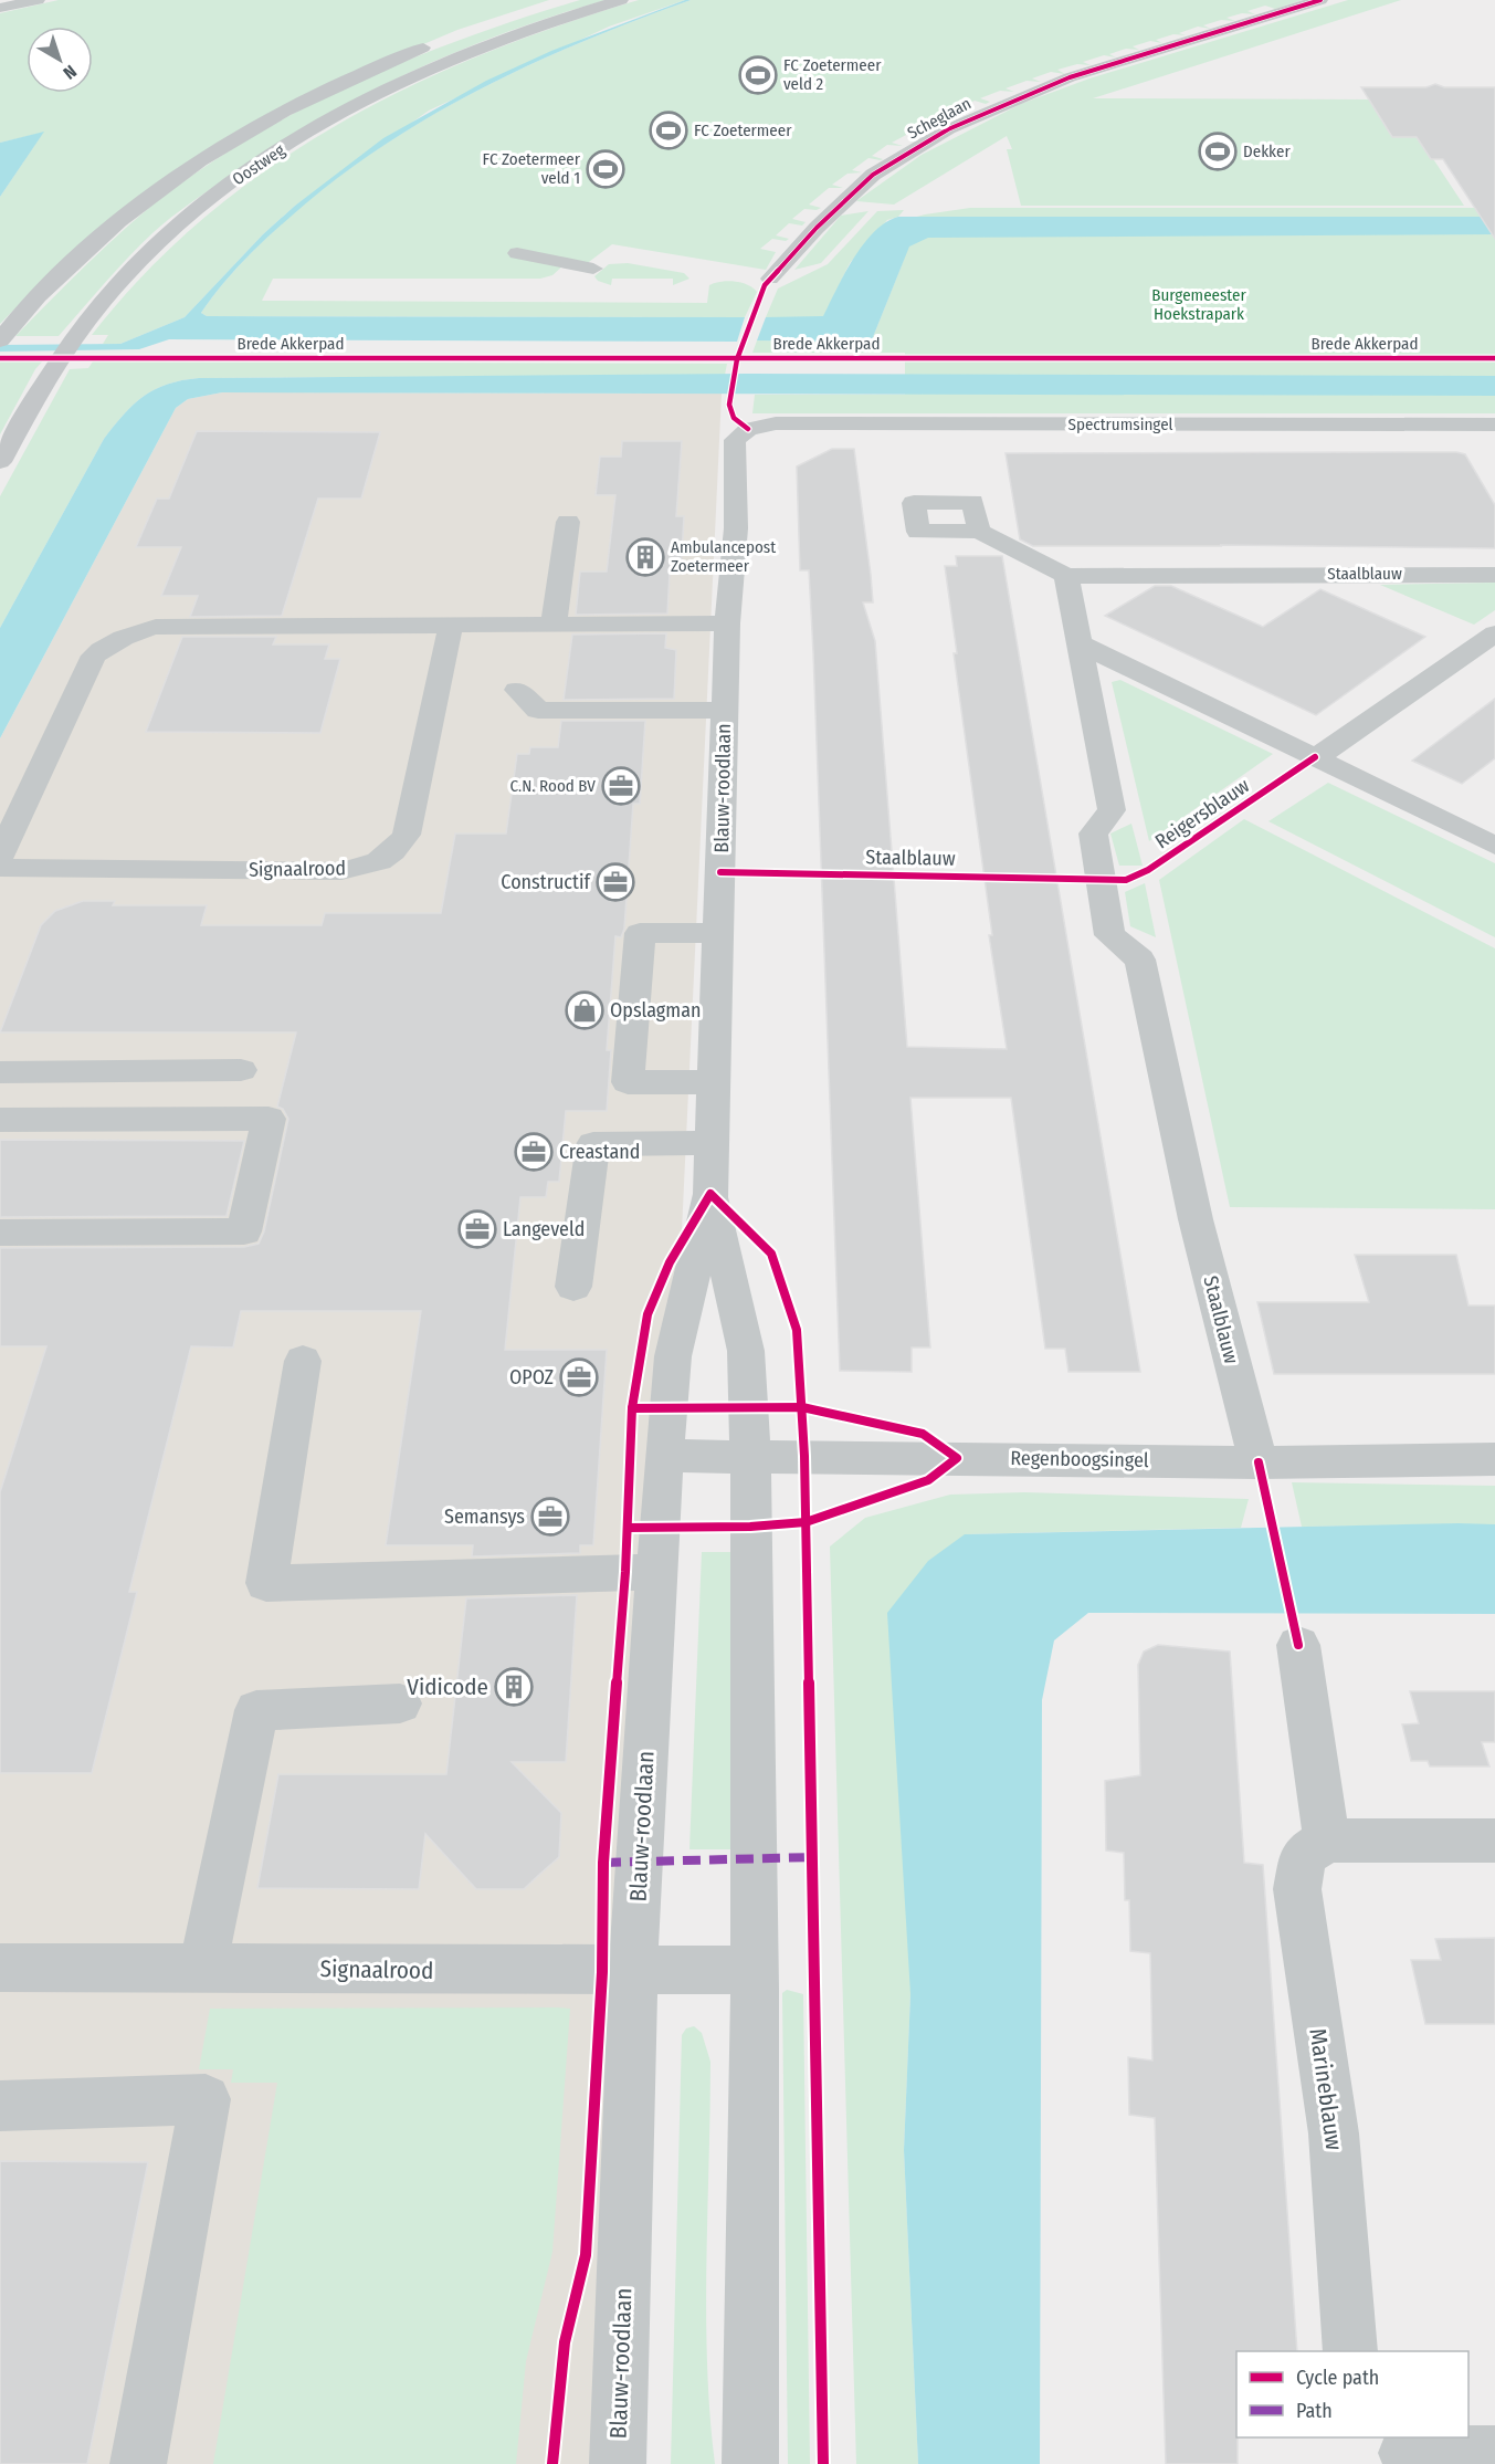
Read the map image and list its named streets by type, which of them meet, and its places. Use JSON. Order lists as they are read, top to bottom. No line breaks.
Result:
{"streets":{"main road":["Oostweg"],"street":["Scheglaan","Spectrumsingel","Staalblauw","Blauw-roodlaan","Signaalrood","Regenboogsingel","Marineblauw"],"cycle path":["Brede Akkerpad","Reigersblauw"]},"crossings":[["Spectrumsingel","Blauw-roodlaan"],["Staalblauw","Regenboogsingel"],["Blauw-roodlaan","Signaalrood"],["Blauw-roodlaan","Regenboogsingel"]],"parks":["Burgemeester Hoekstrapark"],"places":{"sports":["FC Zoetermeer veld 2","FC Zoetermeer","Dekker","FC Zoetermeer veld 1"],"building":["Ambulancepost Zoetermeer","Vidicode"],"office":["C.N. Rood BV","Constructif","Creastand","Langeveld","OPOZ","Semansys"],"shop":["Opslagman"]},"legend":["Cycle path","Path"],"north":"bottom right"}
